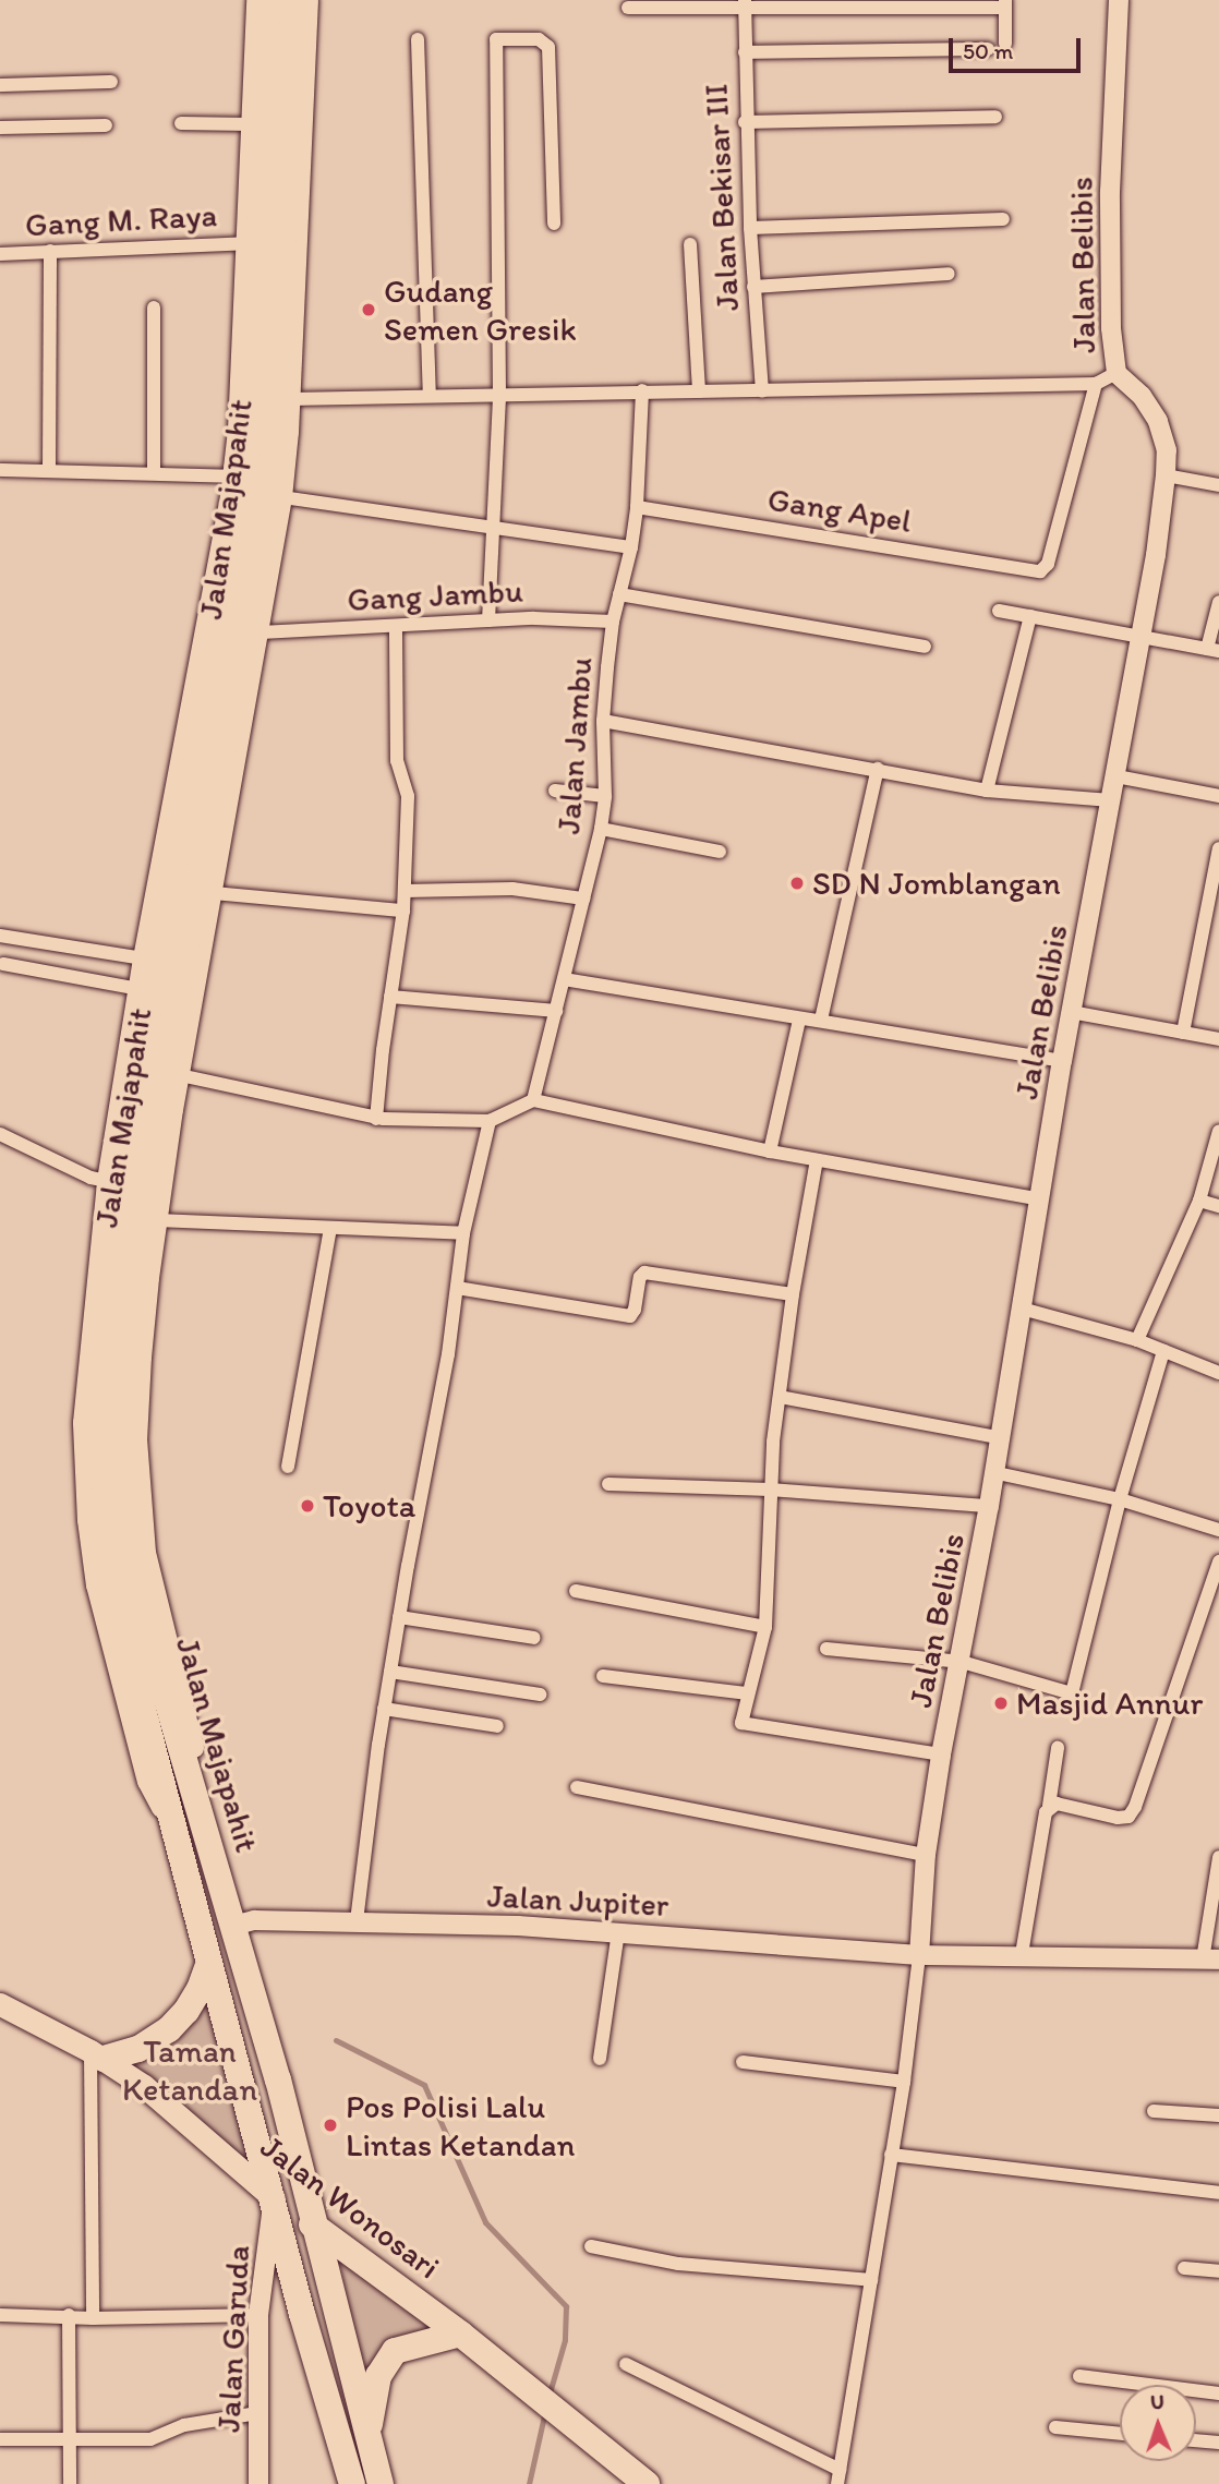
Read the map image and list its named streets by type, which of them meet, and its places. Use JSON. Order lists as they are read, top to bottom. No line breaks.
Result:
{"streets":{"highway":["Jalan Majapahit","Jalan Wonosari"],"street":["Jalan Bekisar III","Gang M. Raya","Jalan Belibis","Gang Apel","Gang Jambu","Jalan Jambu","Jalan Jupiter","Jalan Garuda"]},"crossings":[["Jalan Belibis","Jalan Jupiter"],["Jalan Majapahit","Jalan Jupiter"],["Jalan Majapahit","Jalan Wonosari"],["Jalan Majapahit","Jalan Garuda"],["Gang Apel","Jalan Jambu"],["Gang Jambu","Jalan Jambu"],["Jalan Wonosari","Jalan Garuda"]],"parks":["Taman Ketandan"],"places":["Gudang Semen Gresik","SD N Jomblangan","Toyota","Masjid Annur","Pos Polisi Lalu Lintas Ketandan"],"scale_bar":"50 m","north":"top"}
